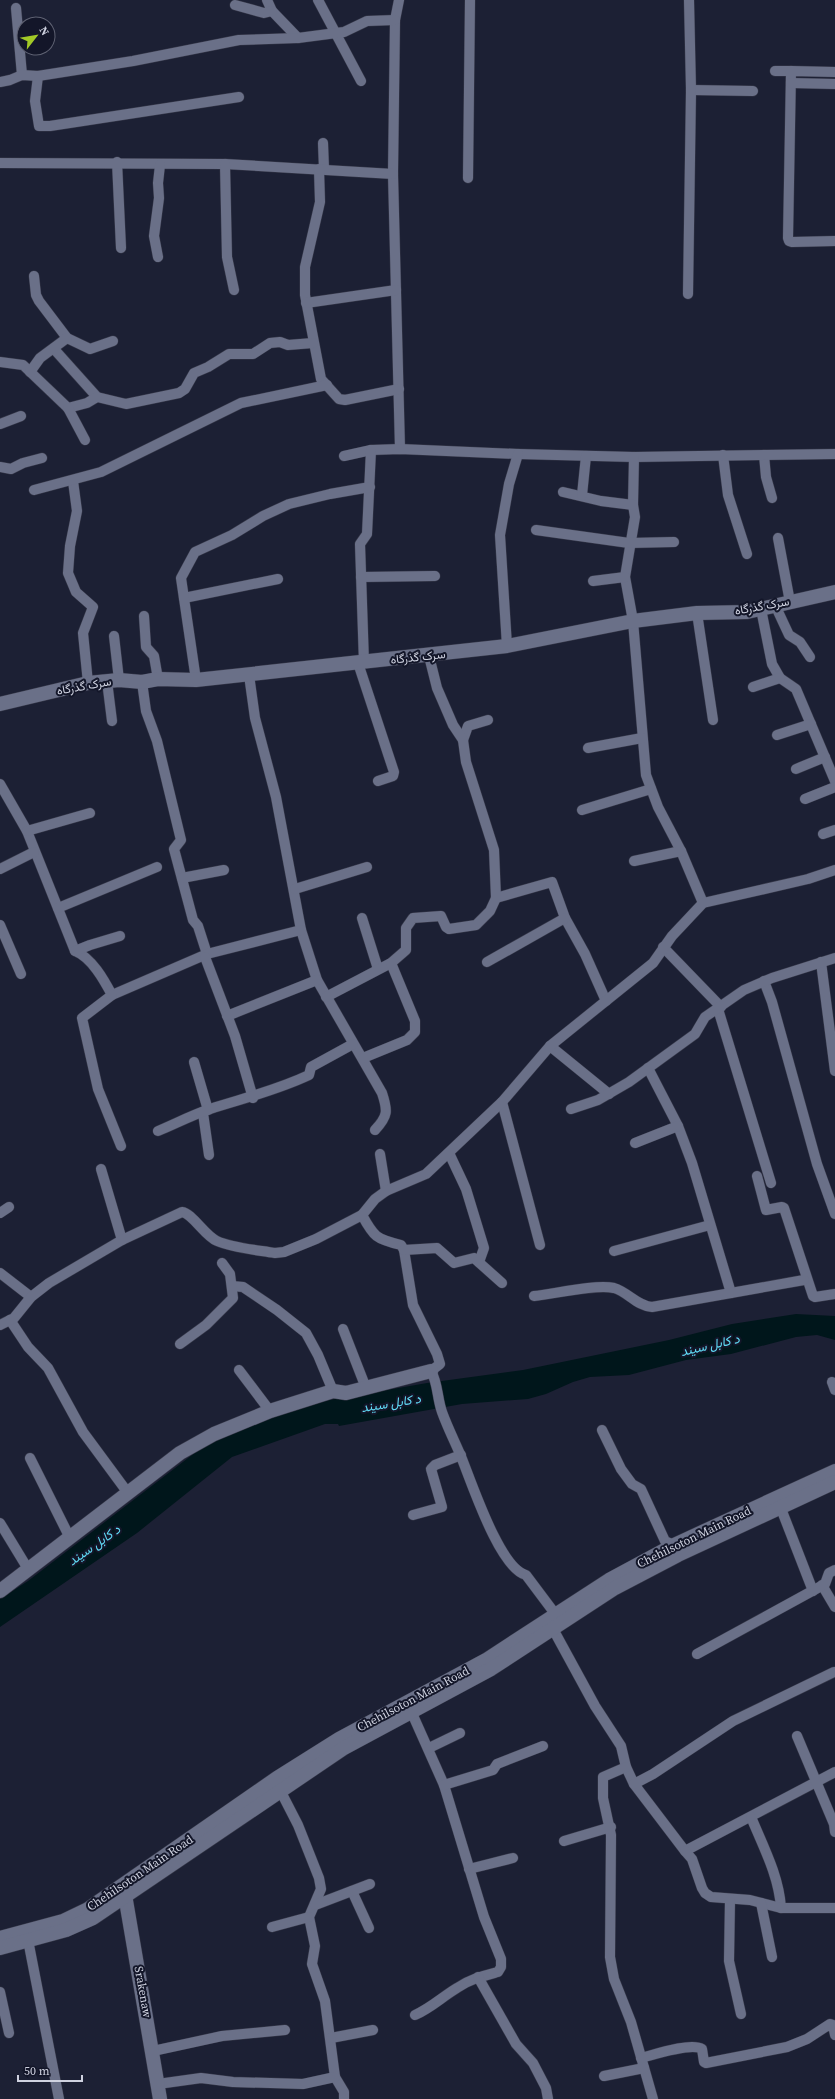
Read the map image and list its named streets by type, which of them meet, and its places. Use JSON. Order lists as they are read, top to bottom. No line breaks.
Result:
{"streets":{"main road":["سرک گذرگاه","Chehilsoton Main Road","Srakenaw"]},"crossings":[["Chehilsoton Main Road","Srakenaw"]],"water":["د کابل سيند"],"scale_bar":"50 m","north":"top right"}
